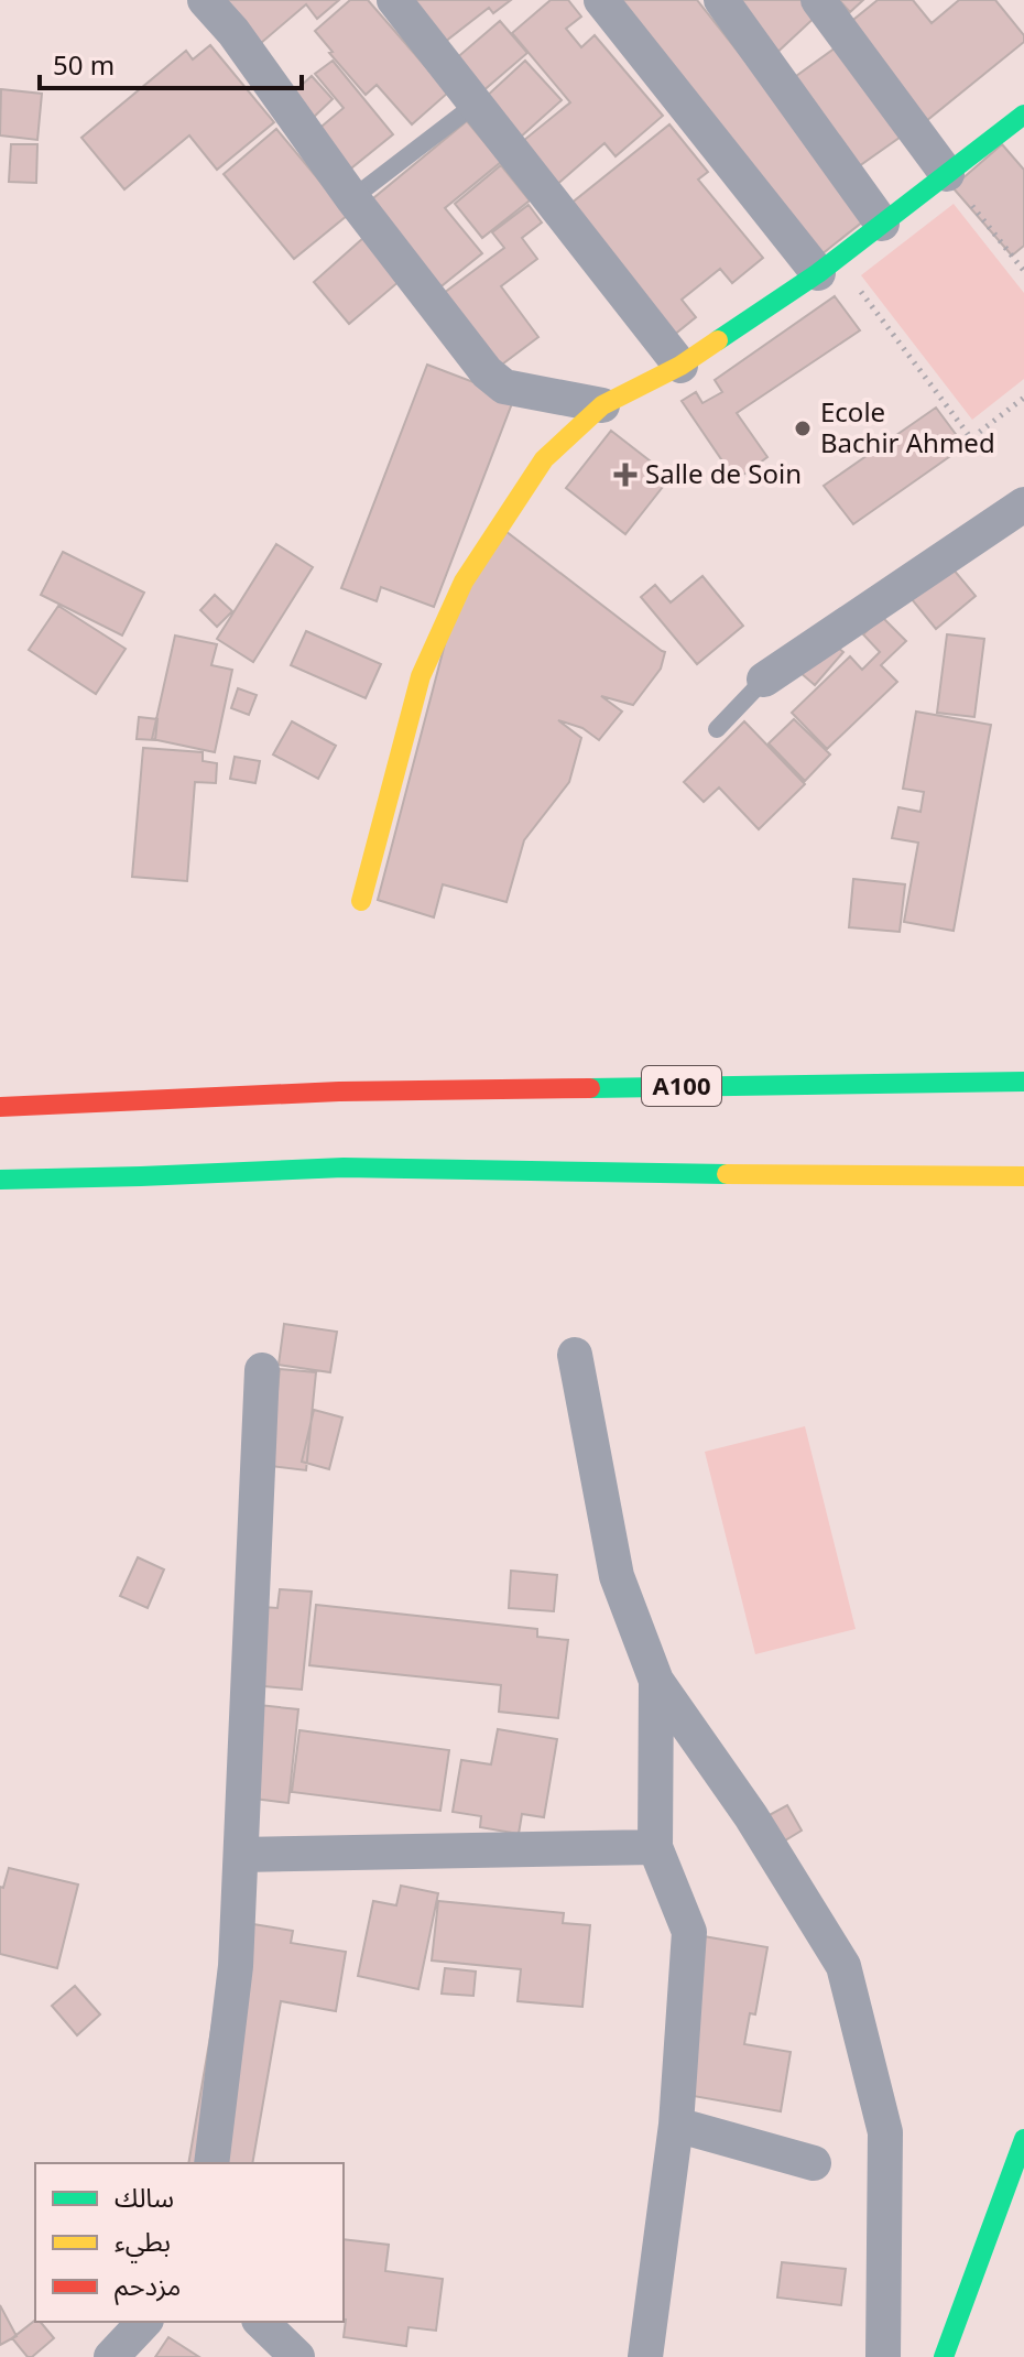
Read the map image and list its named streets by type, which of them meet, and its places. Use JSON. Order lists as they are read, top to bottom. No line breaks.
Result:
{"streets":{"main road":["A100"]},"places":{"other":["Ecole Bachir Ahmed"],"health":["Salle de Soin"]},"legend":["سالك","بطيء","مزدحم"],"scale_bar":"50 m"}
